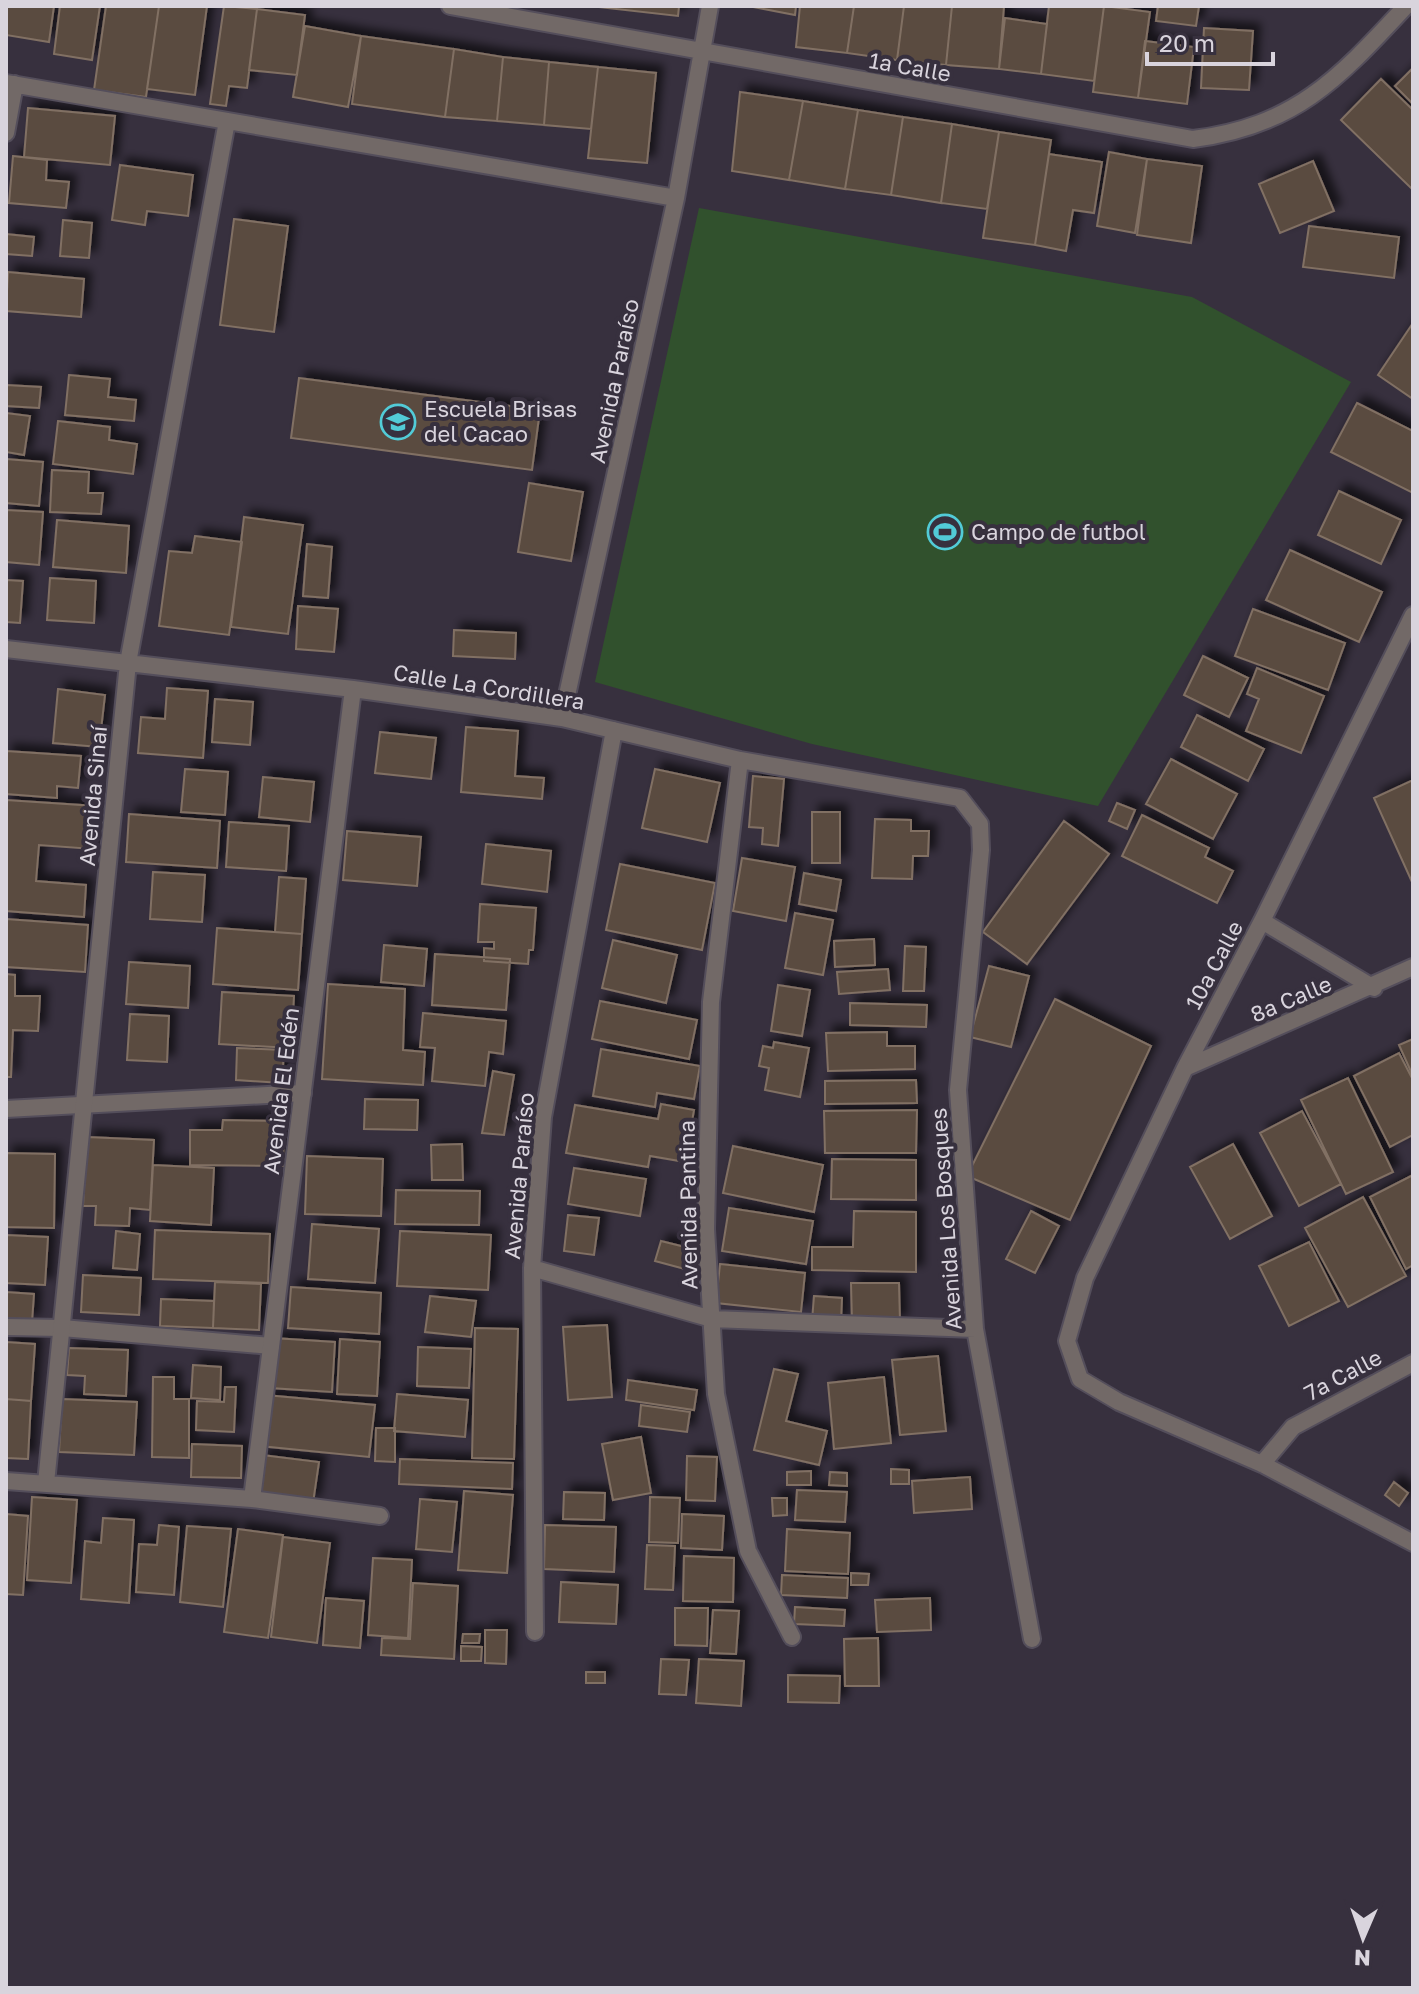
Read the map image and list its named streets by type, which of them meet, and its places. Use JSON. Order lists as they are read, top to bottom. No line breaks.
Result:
{"streets":{"street":["1a Calle","Avenida Paraíso","Calle La Cordillera","Avenida Sinaí","10a Calle","8a Calle","Avenida El Edén","Avenida Pantina","Avenida Los Bosques","7a Calle"]},"crossings":[["1a Calle","Avenida Paraíso"],["Avenida Paraíso","Calle La Cordillera"],["Calle La Cordillera","Avenida Sinaí"],["Calle La Cordillera","Avenida El Edén"],["Calle La Cordillera","Avenida Pantina"],["Calle La Cordillera","Avenida Los Bosques"],["10a Calle","8a Calle"],["10a Calle","7a Calle"]],"places":{"school or university":["Escuela Brisas del Cacao"],"sports":["Campo de futbol"]},"scale_bar":"20 m","north":"bottom"}
